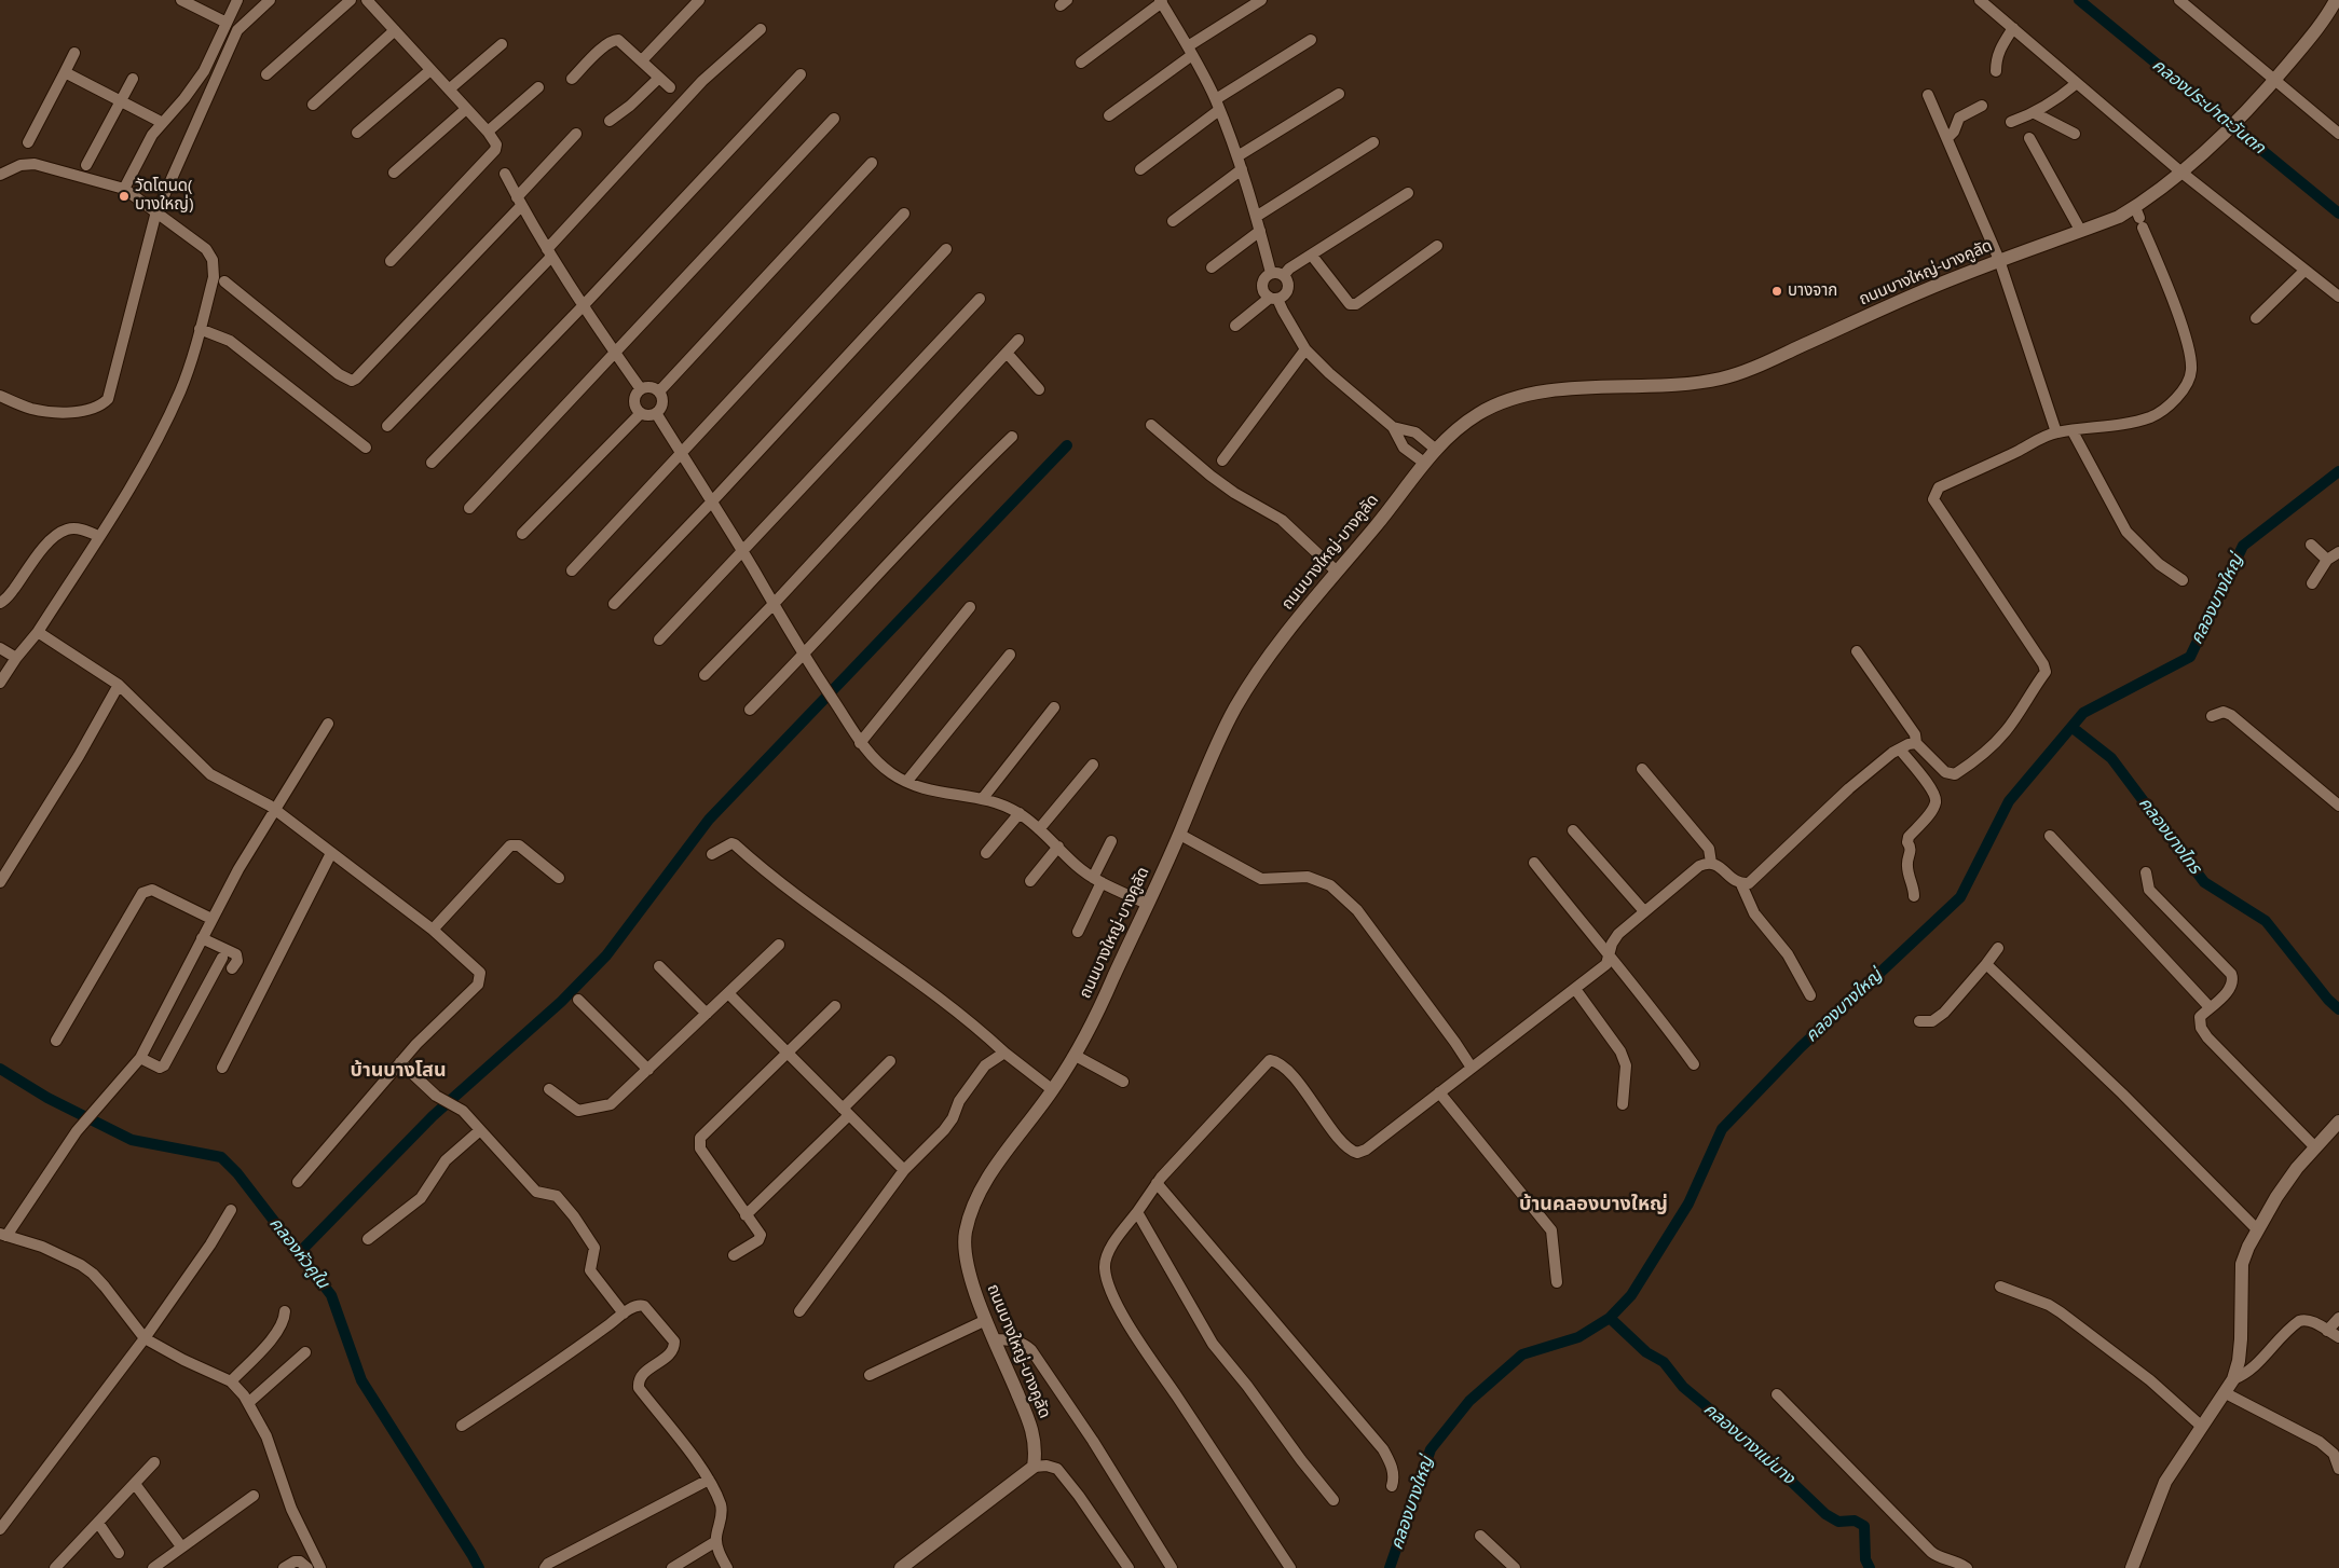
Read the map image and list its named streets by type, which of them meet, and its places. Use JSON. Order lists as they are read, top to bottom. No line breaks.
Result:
{"streets":{"street":["ถนนบางใหญ่-บางคูลัด"]},"districts":["บ้านบางโสน","บ้านคลองบางใหญ่"],"water":["คลองประปาตะวันตก","คลองบางใหญ่","คลองบางไทร","คลองหัวคูใน","คลองบางแม่นาง"],"places":["วัดโตนด( บางใหญ่)","บางจาก"]}
